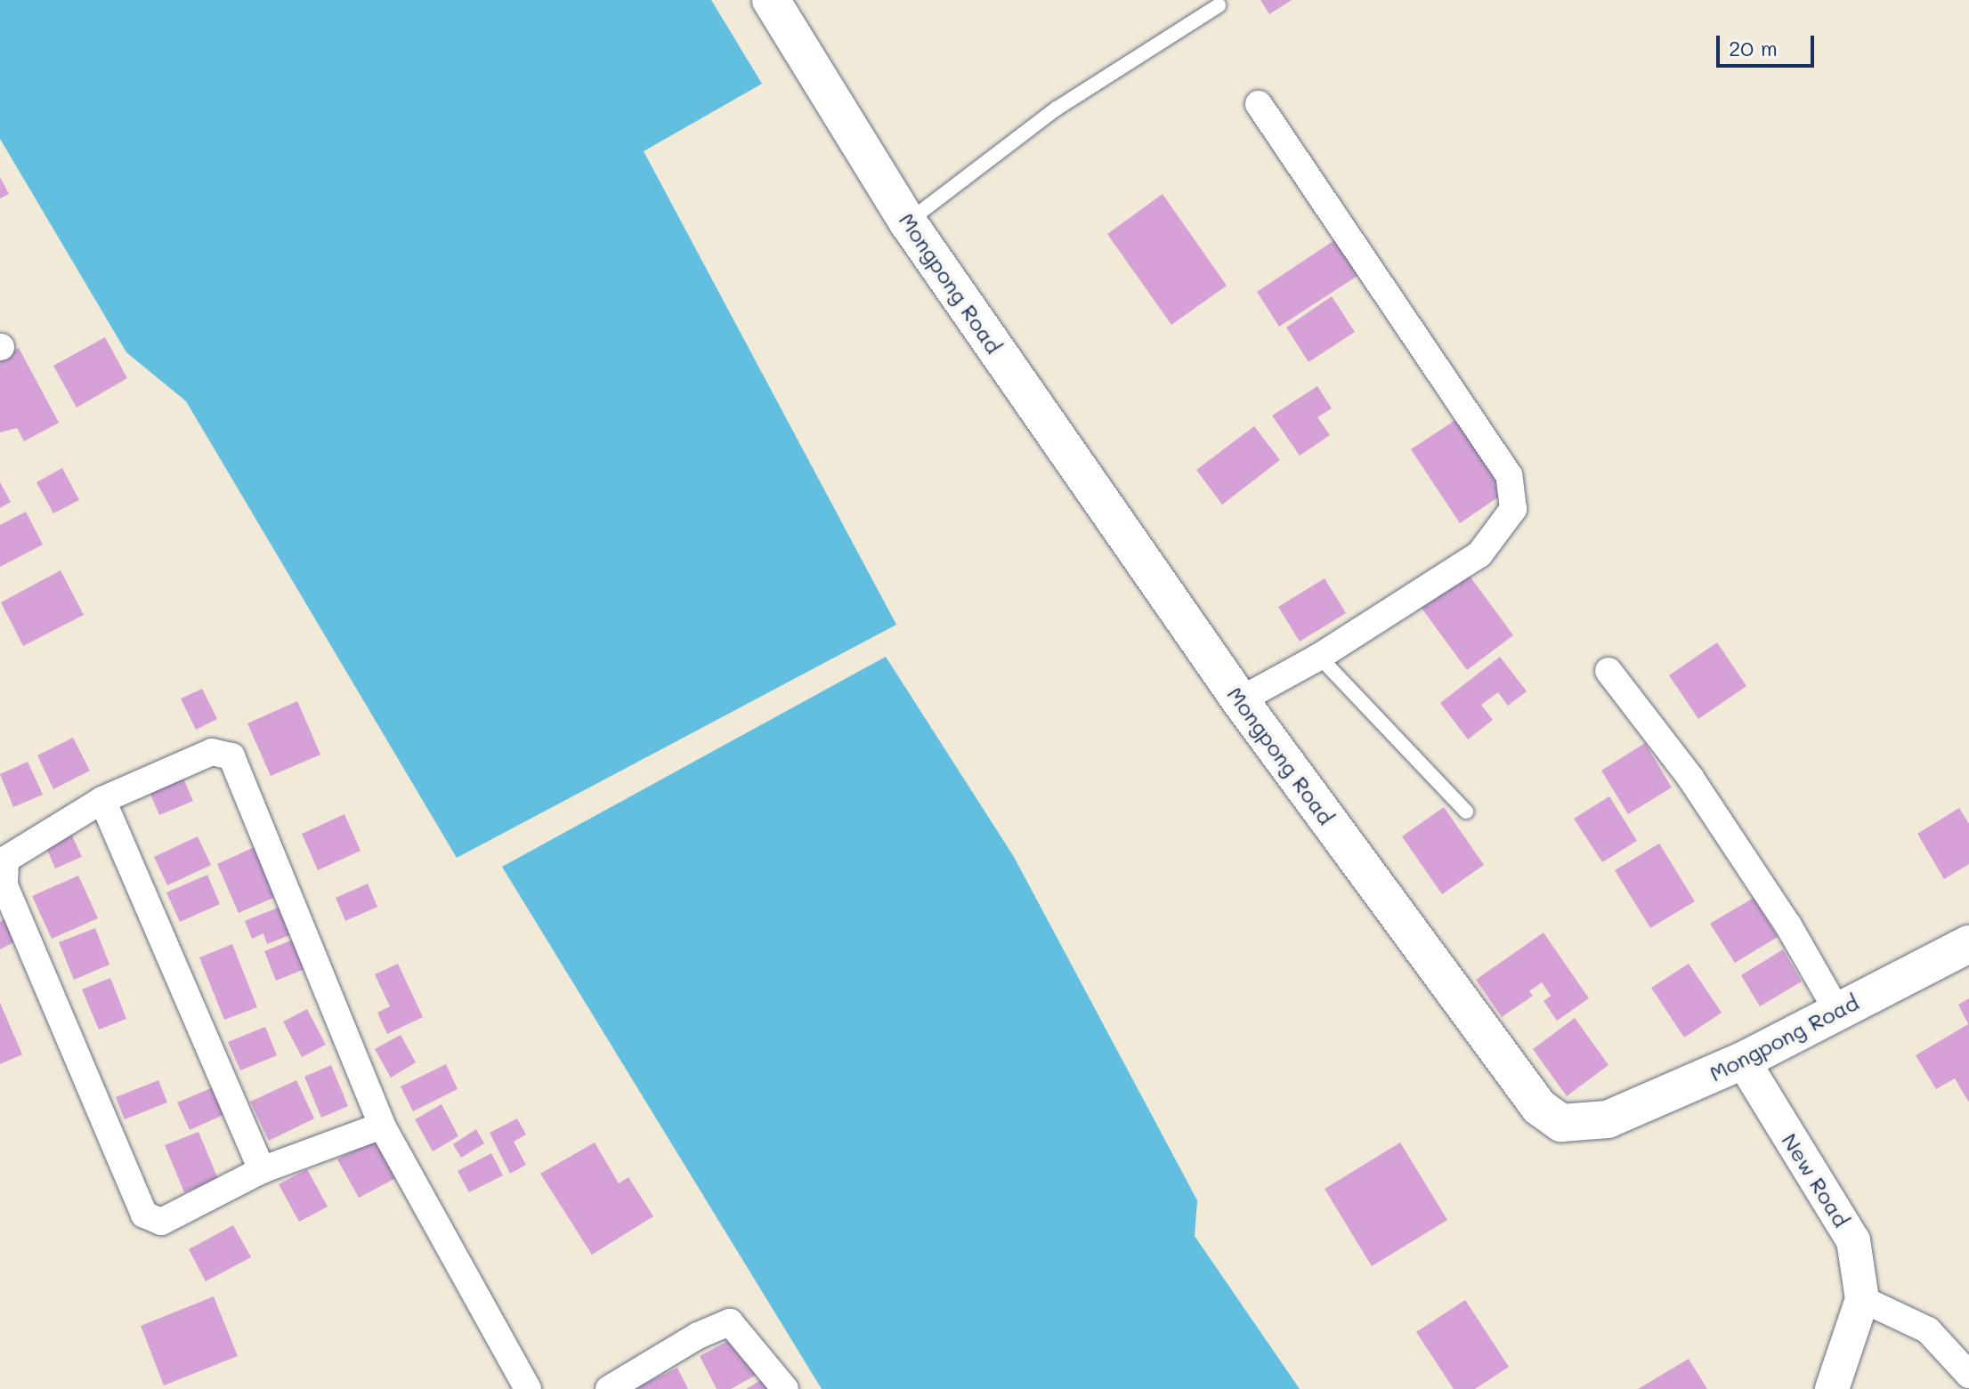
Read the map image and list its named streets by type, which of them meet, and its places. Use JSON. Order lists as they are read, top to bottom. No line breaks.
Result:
{"streets":{"main road":["Mongpong Road"],"street":["New Road"]},"crossings":[["Mongpong Road","New Road"]],"scale_bar":"20 m"}
